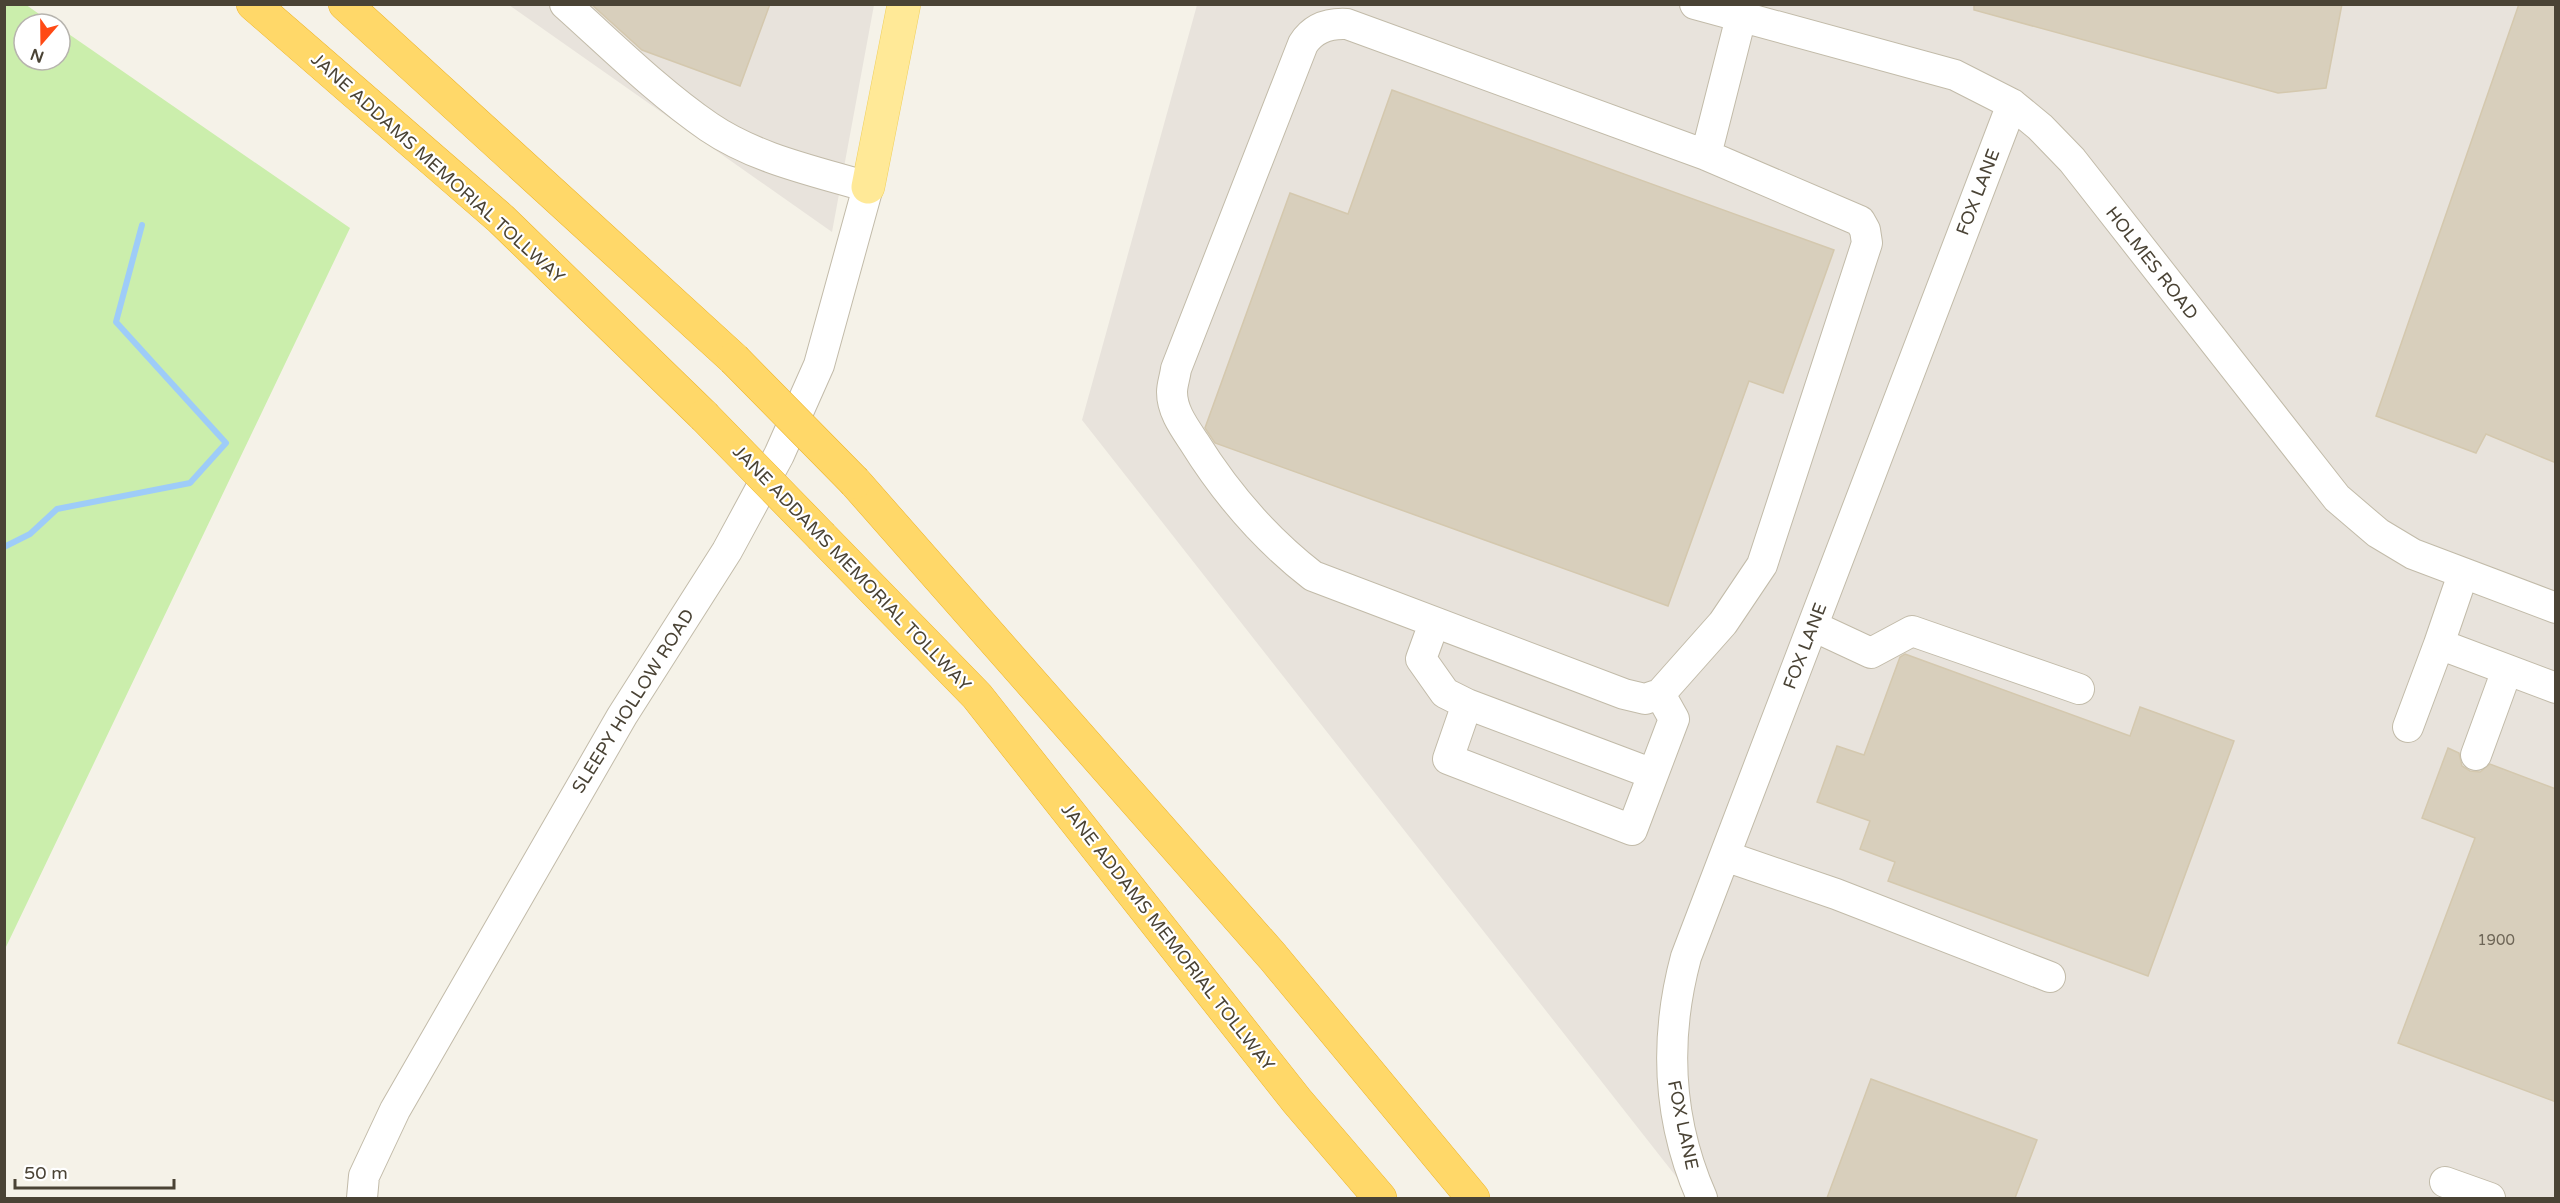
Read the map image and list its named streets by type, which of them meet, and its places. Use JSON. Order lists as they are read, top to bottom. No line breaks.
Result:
{"streets":{"highway":["JANE ADDAMS MEMORIAL TOLLWAY"],"street":["FOX LANE","HOLMES ROAD","SLEEPY HOLLOW ROAD"]},"crossings":[["FOX LANE","HOLMES ROAD"]],"house_numbers":["1900"],"scale_bar":"50 m","north":"bottom"}
